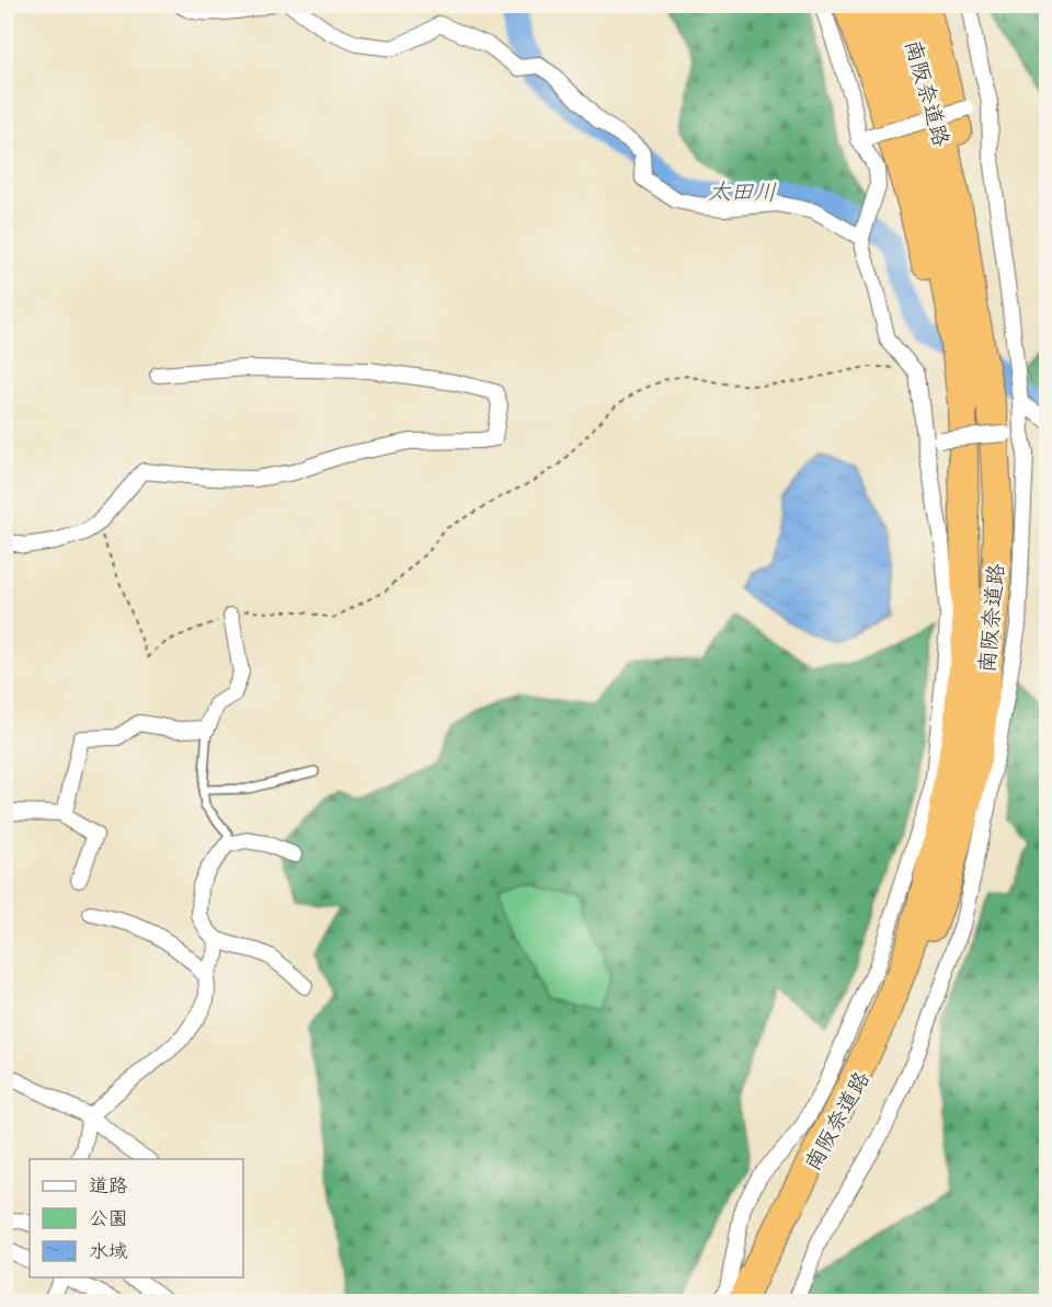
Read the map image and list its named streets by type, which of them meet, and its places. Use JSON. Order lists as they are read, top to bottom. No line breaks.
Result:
{"streets":{"highway":["南阪奈道路"]},"water":["太田川"],"legend":["道路","公園","水域"]}
